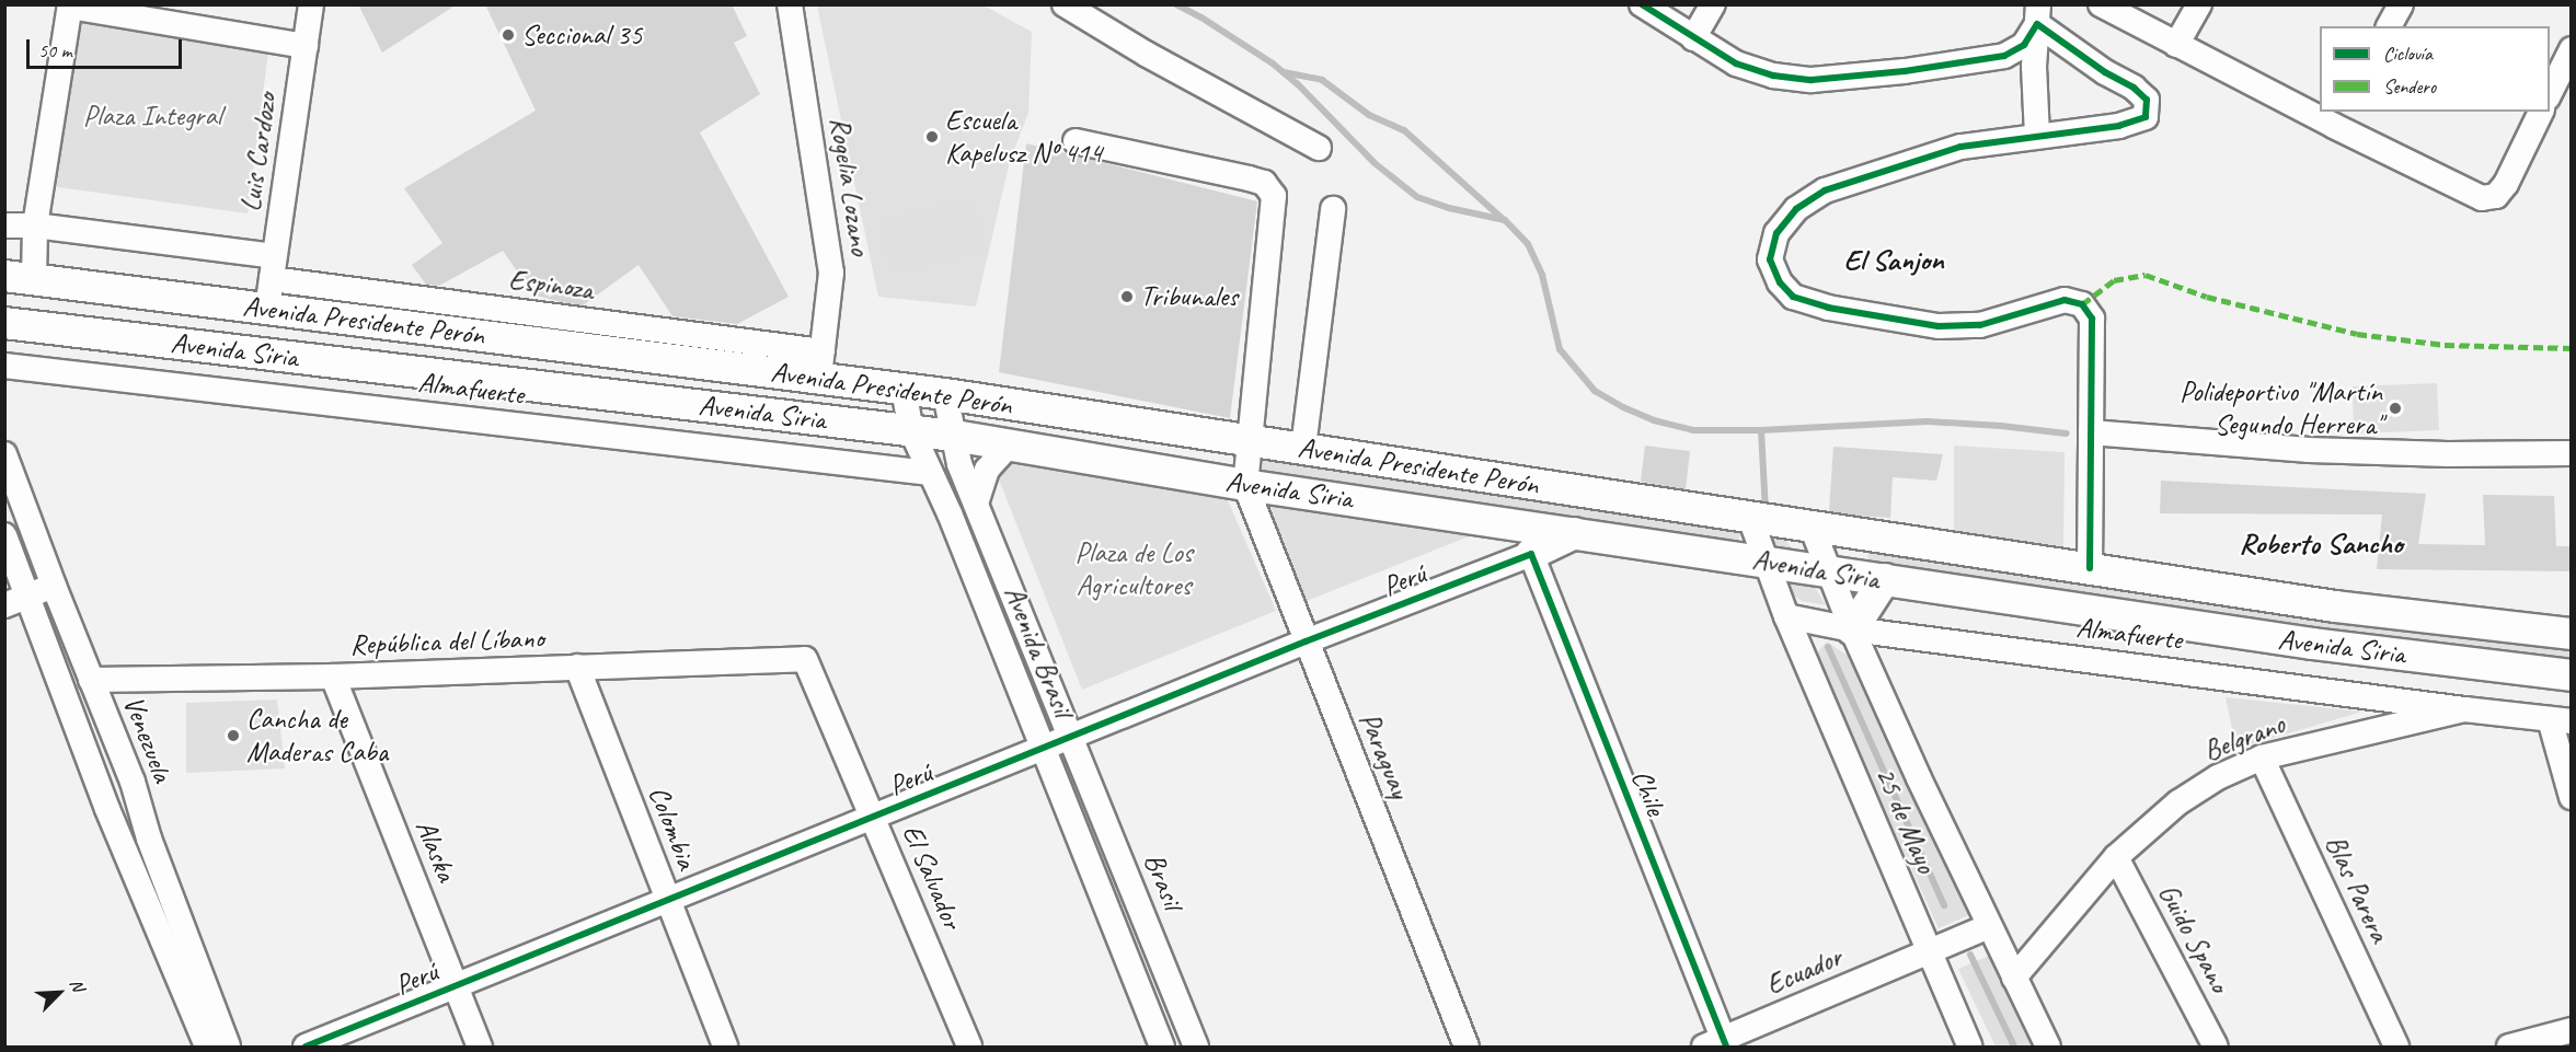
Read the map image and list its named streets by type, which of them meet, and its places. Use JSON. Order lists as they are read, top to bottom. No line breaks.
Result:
{"streets":{"main road":["Avenida Presidente Perón","Avenida Siria"],"street":["Luis Cardozo","Rogelia Lozano","Almafuerte","Perú","República del Líbano","Avenida Brasil","Belgrano","Venezuela","Paraguay","Chile","25 de Mayo","Colombia","Alaska","El Salvador","Brasil","Blas Parera","Guido Spano","Ecuador"]},"crossings":[["Luis Cardozo","Avenida Presidente Perón"],["Rogelia Lozano","Avenida Presidente Perón"],["Avenida Presidente Perón","Avenida Siria"],["Avenida Presidente Perón","Avenida Brasil"],["Avenida Presidente Perón","25 de Mayo"],["Avenida Siria","Avenida Brasil"],["Avenida Siria","Paraguay"],["Avenida Siria","25 de Mayo"],["Almafuerte","Avenida Brasil"],["Almafuerte","Belgrano"],["Almafuerte","25 de Mayo"],["Perú","Avenida Brasil"],["Perú","Paraguay"],["Perú","Chile"],["Perú","Colombia"],["Perú","Alaska"],["Perú","El Salvador"],["Perú","Brasil"],["República del Líbano","Venezuela"],["República del Líbano","Colombia"],["República del Líbano","Alaska"],["República del Líbano","El Salvador"],["Avenida Brasil","Brasil"],["Belgrano","25 de Mayo"],["Belgrano","Blas Parera"],["Belgrano","Guido Spano"],["Chile","Ecuador"],["25 de Mayo","Ecuador"]],"districts":["El Sanjon","Roberto Sancho"],"parks":["Plaza Integral","Plaza de Los Agricultores"],"places":["Seccional 35","Escuela Kapelusz Nº 414","Tribunales","Polideportivo \"Martín Segundo Herrera\"","Cancha de Maderas Caba"],"legend":["Ciclovía","Sendero"],"scale_bar":"50 m","north":"top right"}
